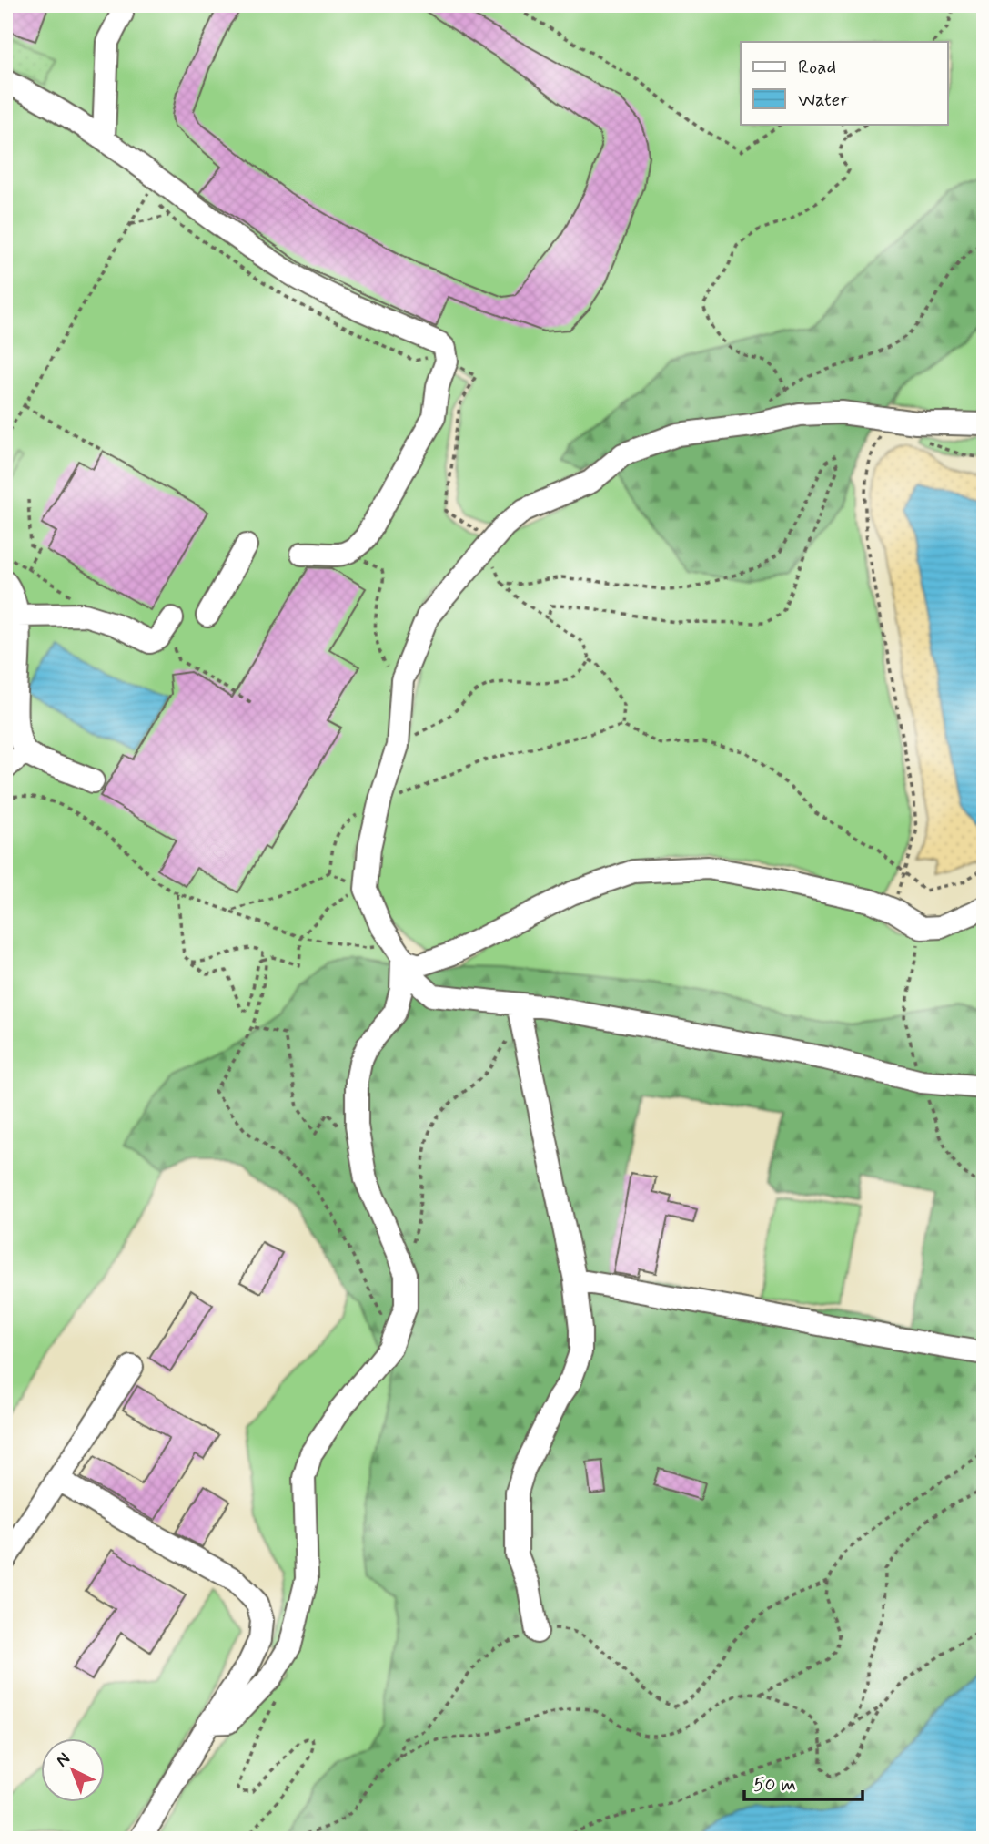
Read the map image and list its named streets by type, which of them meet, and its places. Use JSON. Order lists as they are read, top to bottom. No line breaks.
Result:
{"legend":["Road","Water"],"scale_bar":"50 m","north":"top left"}
